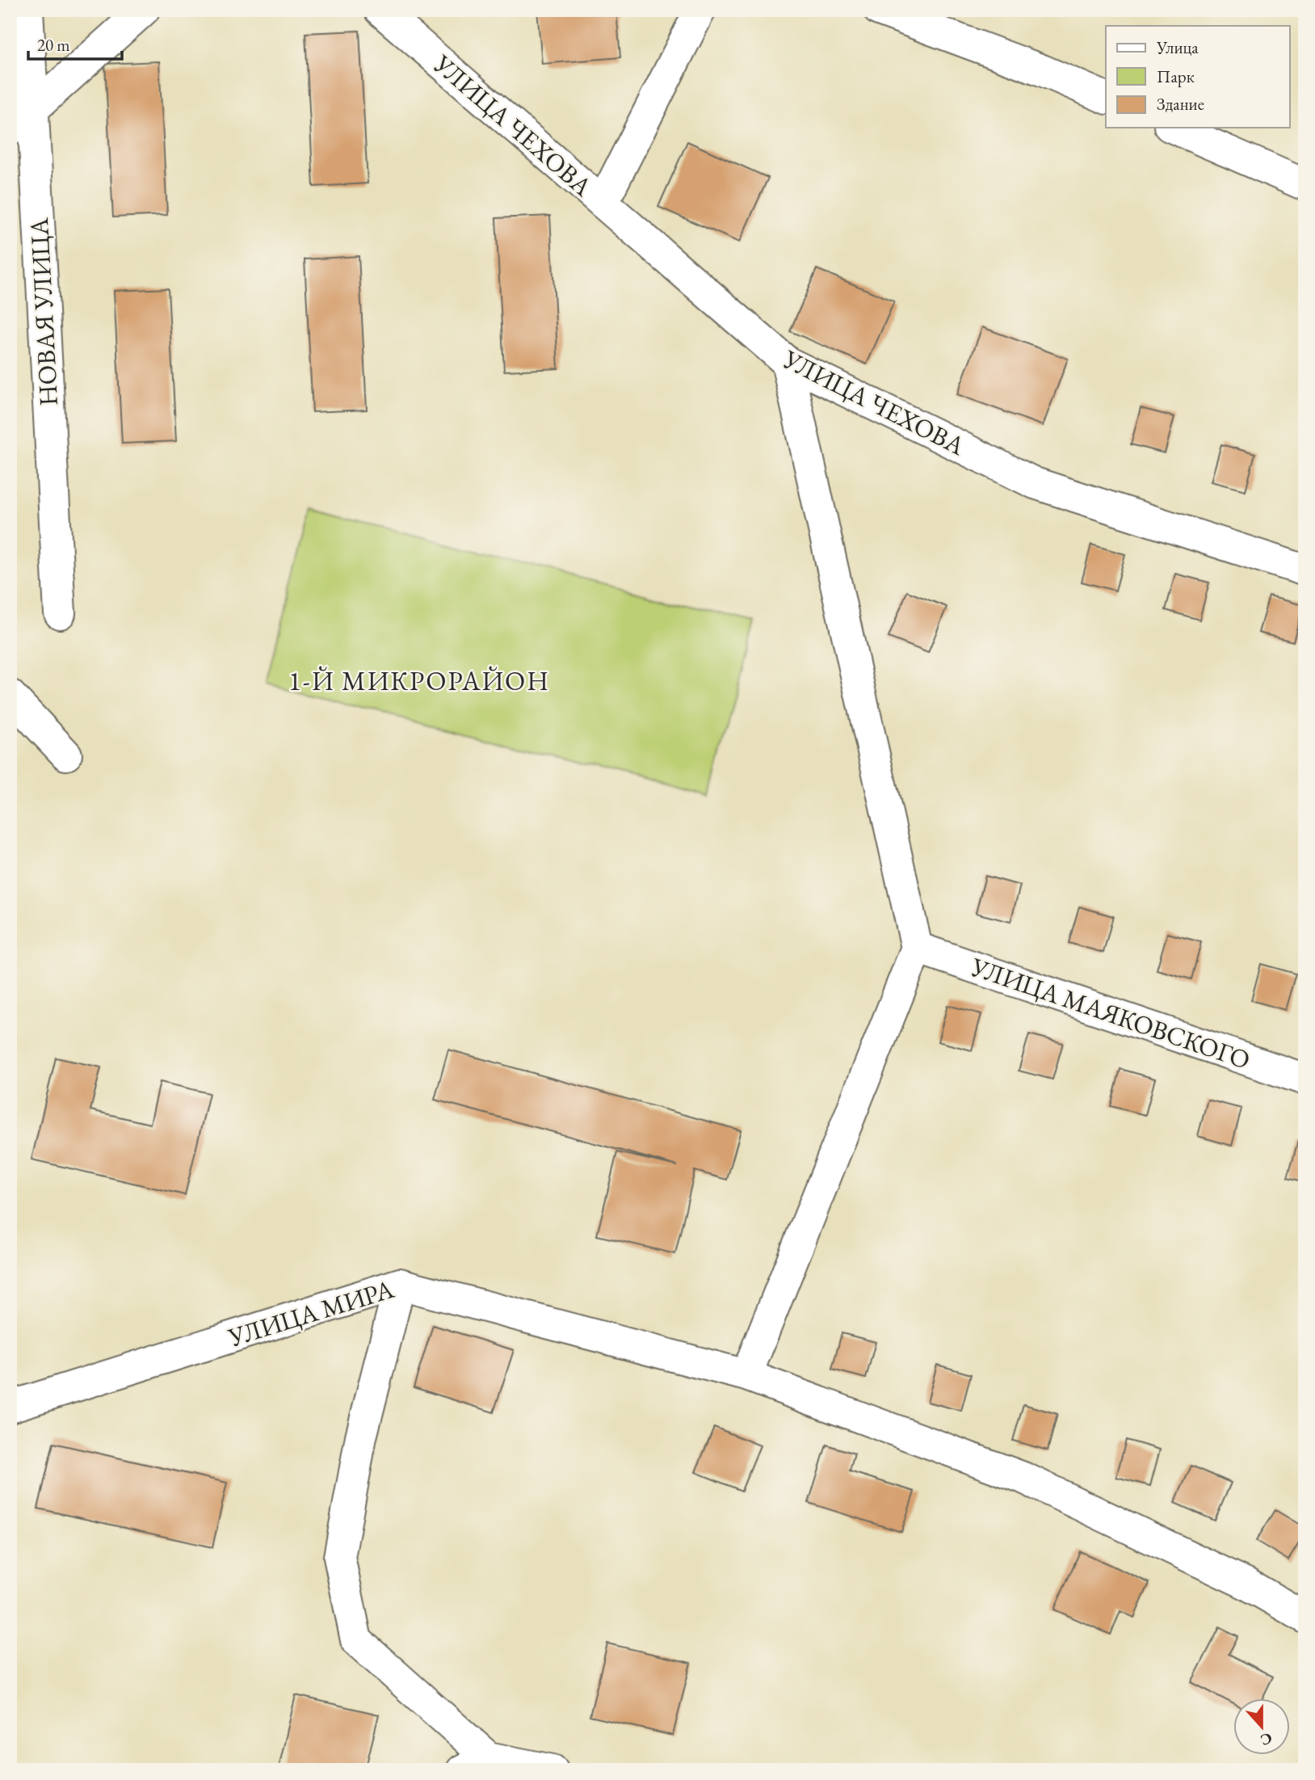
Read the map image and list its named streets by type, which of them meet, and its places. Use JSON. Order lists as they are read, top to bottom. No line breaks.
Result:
{"streets":{"street":["УЛИЦА ЧЕХОВА","НОВАЯ УЛИЦА","УЛИЦА МАЯКОВСКОГО","УЛИЦА МИРА"]},"districts":["1-Й МИКРОРАЙОН"],"legend":["Улица","Парк","Здание"],"scale_bar":"20 m","north":"bottom"}
